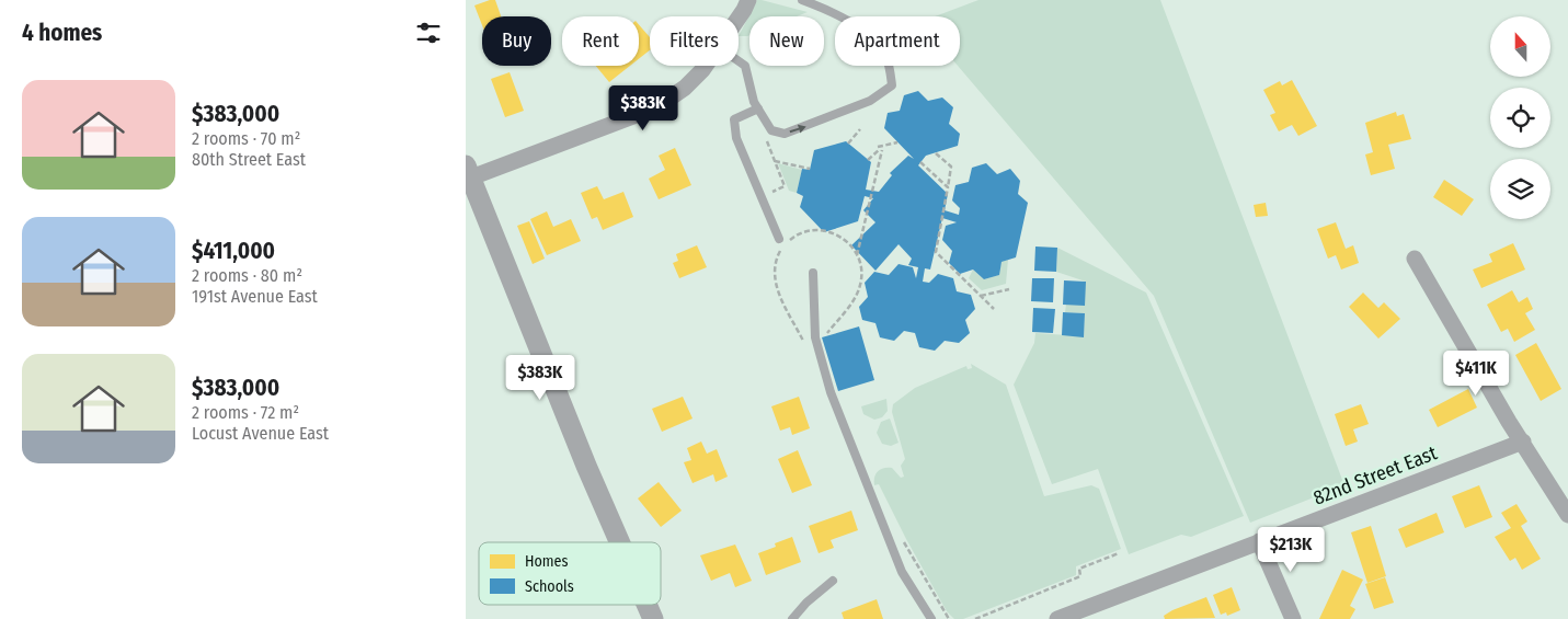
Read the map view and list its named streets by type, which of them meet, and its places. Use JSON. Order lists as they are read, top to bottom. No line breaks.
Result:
{"streets":{"street":["82nd Street East"]},"legend":["Homes","Schools"],"north":"top","page":{"heading":"4 homes","chip":["Buy","Rent","Filters","New","Apartment"],"list":[{"name":"$383,000","note":"2 rooms · 70 m² · 80th Street East"},{"name":"$411,000","note":"2 rooms · 80 m² · 191st Avenue East"},{"name":"$383,000","note":"2 rooms · 72 m² · Locust Avenue East"}],"price":["$383K","$411K","$383K","$213K"]}}
